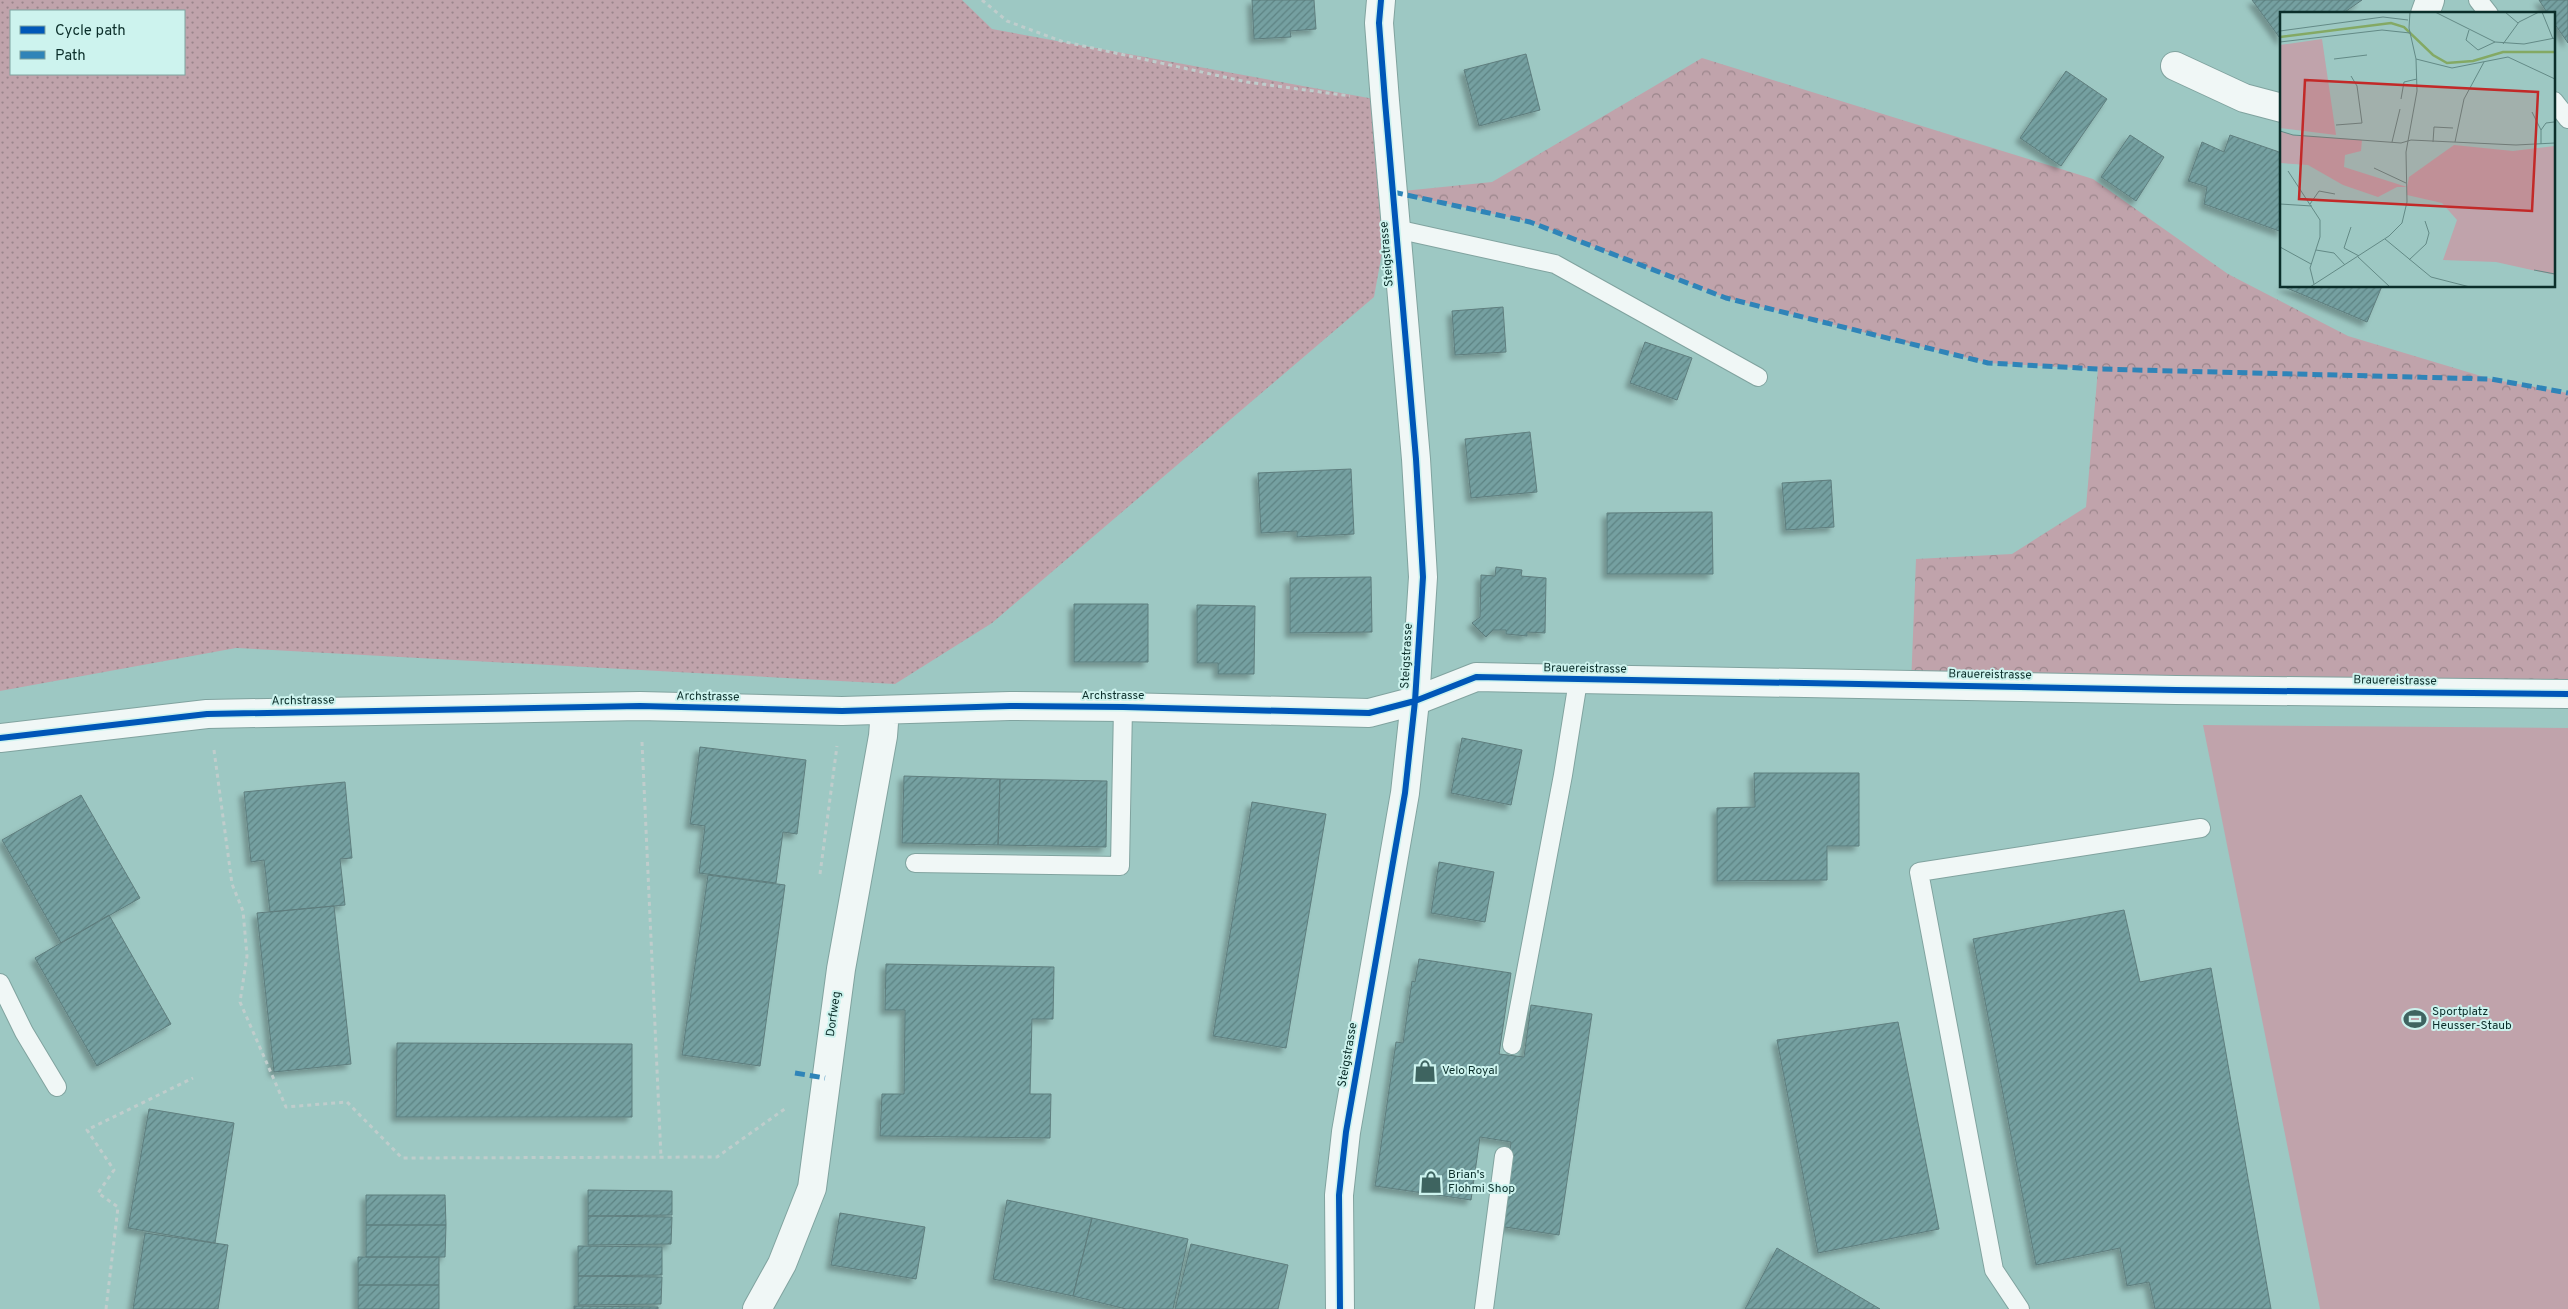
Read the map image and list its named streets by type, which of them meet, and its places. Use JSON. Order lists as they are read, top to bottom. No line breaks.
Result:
{"streets":{"street":["Steigstrasse","Brauereistrasse","Archstrasse","Dorfweg"]},"crossings":[["Steigstrasse","Brauereistrasse"],["Steigstrasse","Archstrasse"],["Brauereistrasse","Archstrasse"],["Archstrasse","Dorfweg"]],"places":{"sports":["Sportplatz Heusser-Staub"],"shop":["Velo Royal","Brian's Flohmi Shop"]},"legend":["Cycle path","Path"]}
